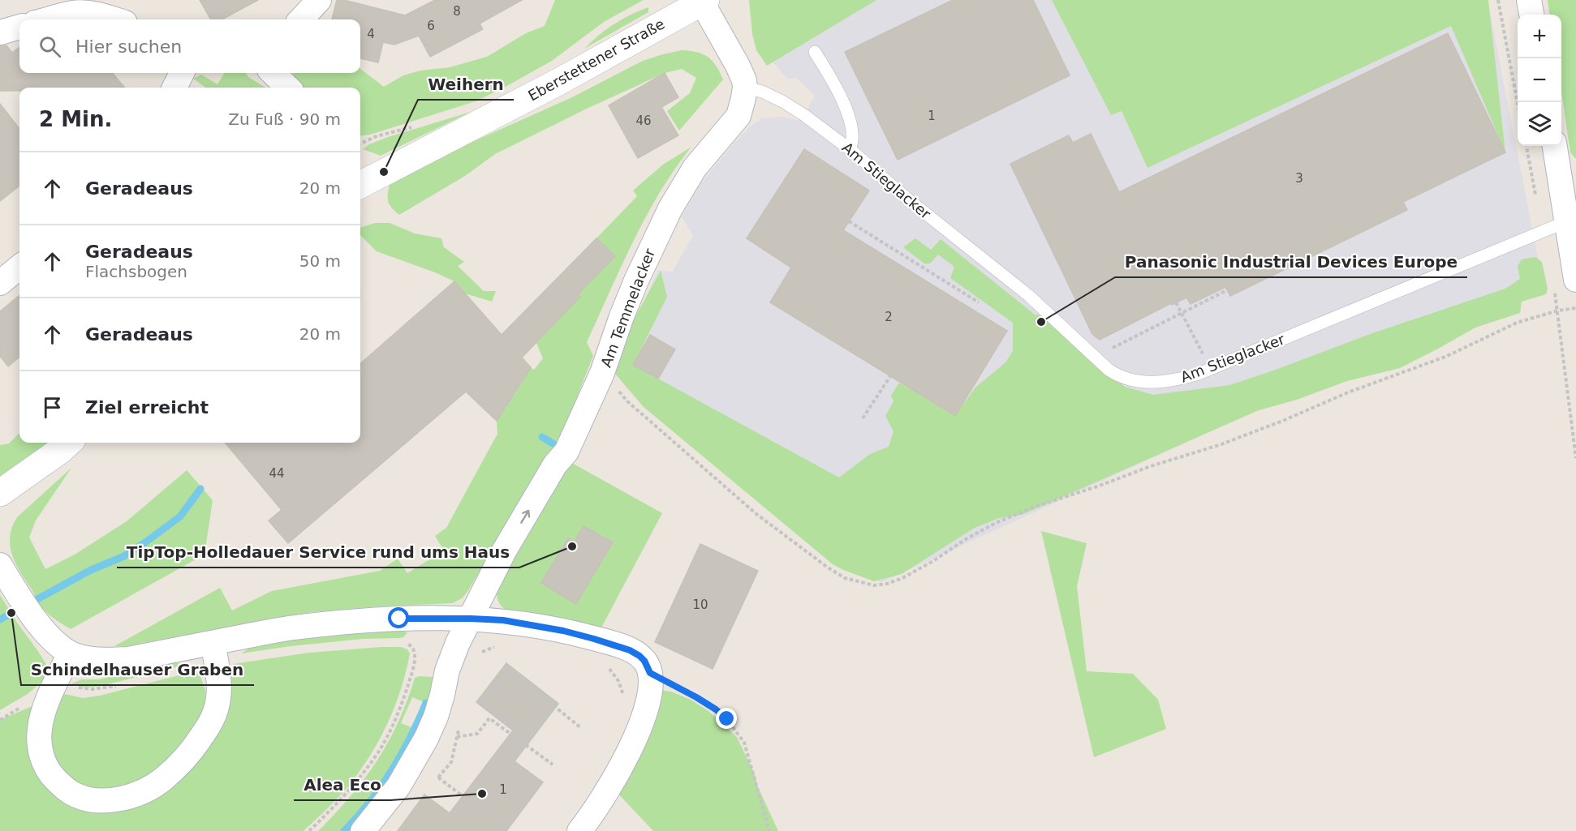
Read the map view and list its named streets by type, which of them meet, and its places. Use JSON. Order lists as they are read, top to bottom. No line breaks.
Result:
{"streets":{"main road":["Eberstettener Straße"],"street":["Am Temmelacker"],"lane":["Am Stieglacker"]},"crossings":[["Am Stieglacker","Am Temmelacker"]],"places":["Weihern","Panasonic Industrial Devices Europe","TipTop-Holledauer Service rund ums Haus","Schindelhauser Graben","Alea Eco"],"house_numbers":["8","6","4","1","46","3","2","44","10","1"],"page":{"map_buttons":["+","−"],"search":"Hier suchen","heading":["2 Min.","Zu Fuß · 90 m"],"list":[["Geradeaus","20 m"],["Geradeaus","Flachsbogen","50 m"],["Geradeaus","20 m"],"Ziel erreicht"]}}
